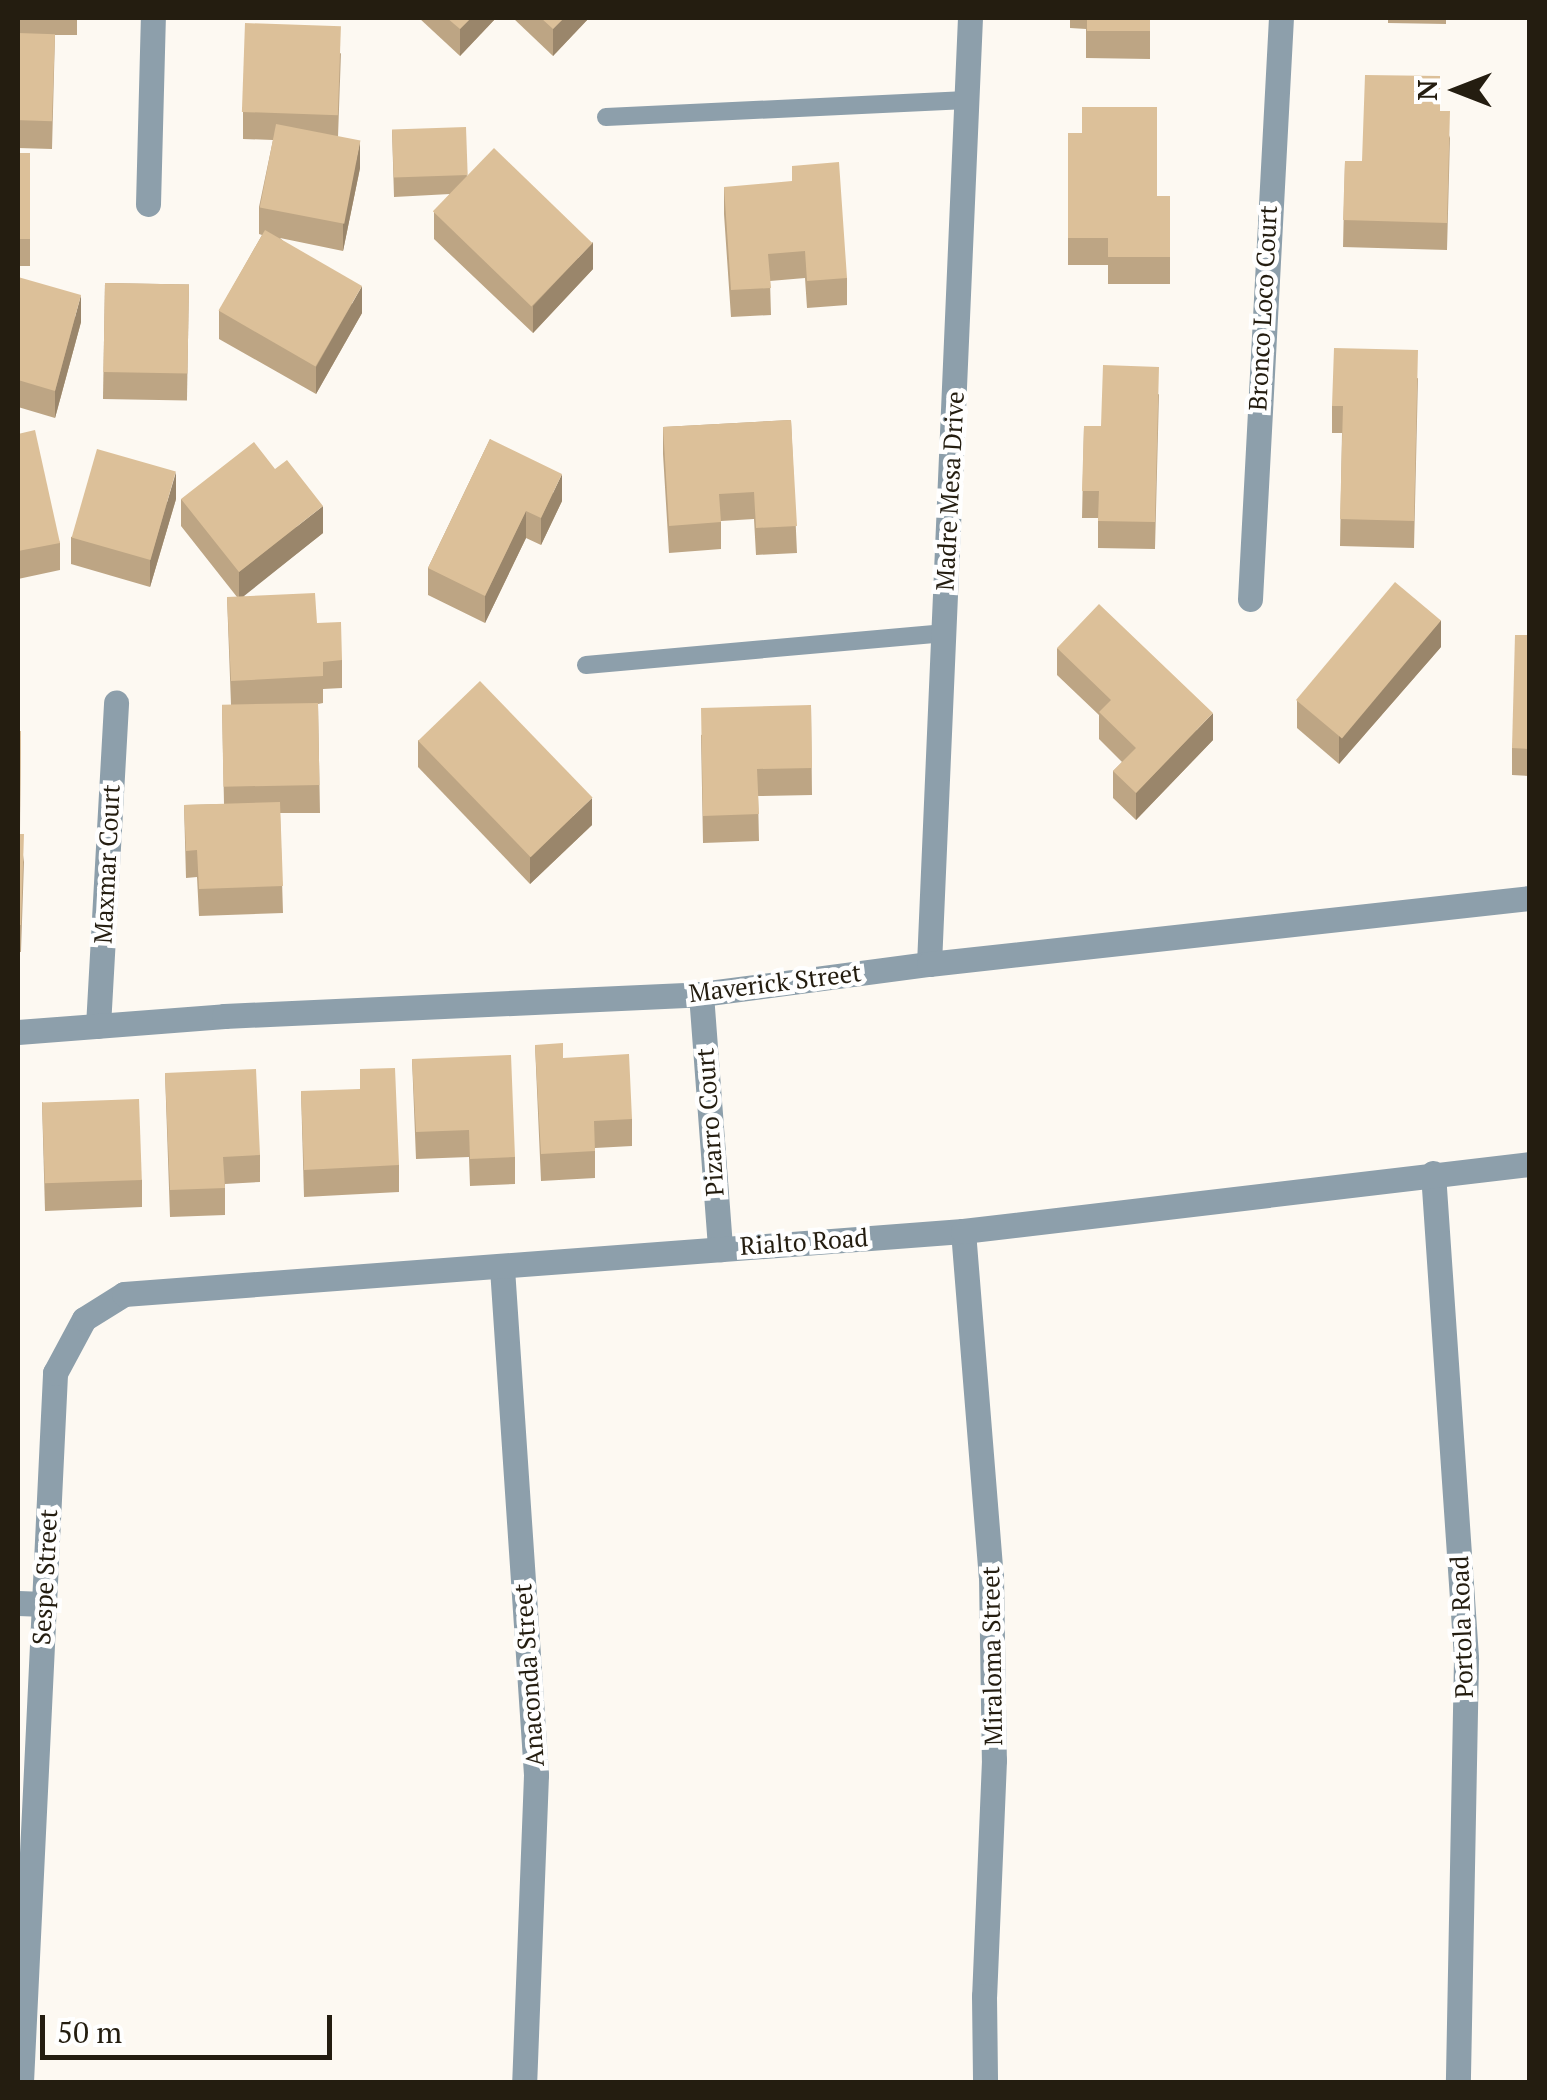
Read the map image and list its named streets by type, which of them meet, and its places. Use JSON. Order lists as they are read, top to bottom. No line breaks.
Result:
{"streets":{"street":["Bronco Loco Court","Madre Mesa Drive","Maxmar Court","Maverick Street","Pizarro Court","Rialto Road","Sespe Street","Portola Road","Miraloma Street","Anaconda Street"]},"crossings":[["Madre Mesa Drive","Maverick Street"],["Maxmar Court","Maverick Street"],["Maverick Street","Pizarro Court"],["Pizarro Court","Rialto Road"],["Rialto Road","Sespe Street"],["Rialto Road","Portola Road"],["Rialto Road","Miraloma Street"],["Rialto Road","Anaconda Street"]],"scale_bar":"50 m","north":"left"}
